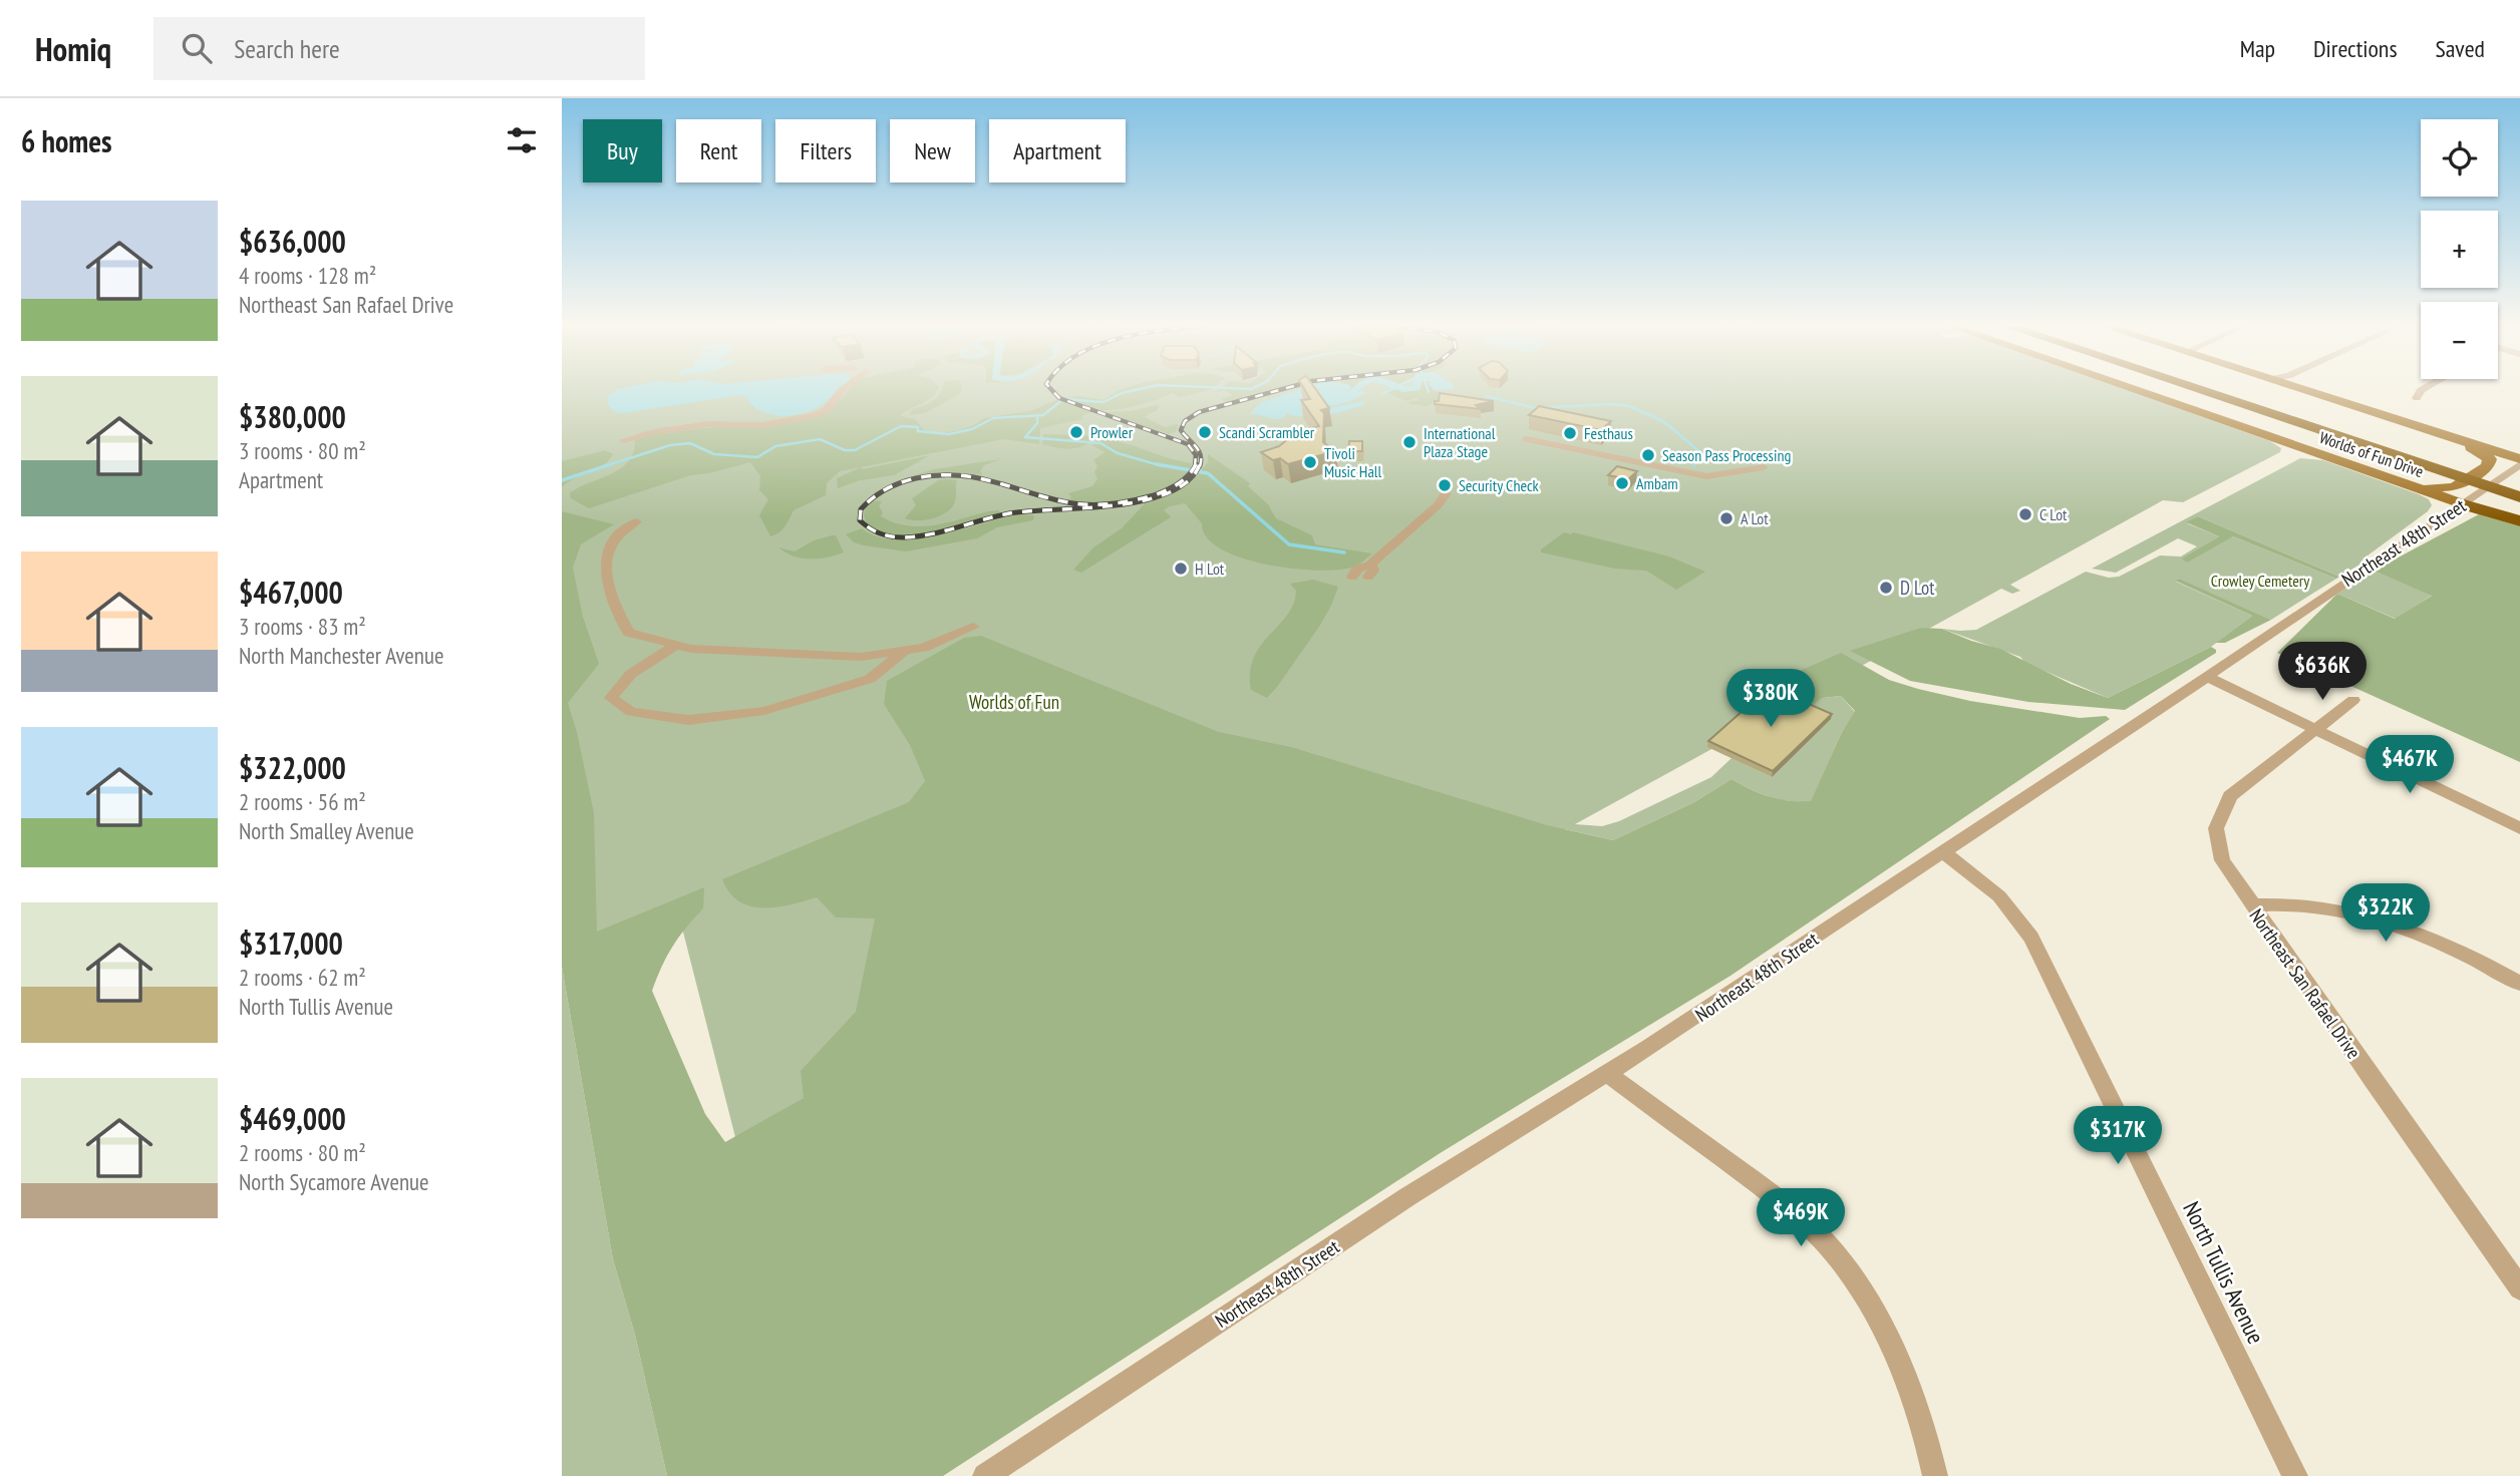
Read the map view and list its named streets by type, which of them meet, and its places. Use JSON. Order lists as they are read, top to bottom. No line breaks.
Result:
{"streets":{"main road":["Worlds of Fun Drive"],"street":["Northeast 48th Street","Northeast San Rafael Drive","North Tullis Avenue"]},"crossings":[["Worlds of Fun Drive","Northeast 48th Street"],["Northeast 48th Street","North Tullis Avenue"]],"parks":["Crowley Cemetery","Worlds of Fun"],"places":["Prowler","Scandi Scrambler","Festhaus","International Plaza Stage","Season Pass Processing","Tivoli Music Hall","Ambam","Security Check","C Lot","A Lot","H Lot","D Lot"],"page":{"header":"Homiq","search":"Search here","nav":["Map","Directions","Saved"],"heading":"6 homes","map_buttons":["+","−"],"chip":["Buy","Rent","Filters","New","Apartment"],"list":[{"name":"$636,000","note":"4 rooms · 128 m² · Northeast San Rafael Drive"},{"name":"$380,000","note":"3 rooms · 80 m² · Apartment"},{"name":"$467,000","note":"3 rooms · 83 m² · North Manchester Avenue"},{"name":"$322,000","note":"2 rooms · 56 m² · North Smalley Avenue"},{"name":"$317,000","note":"2 rooms · 62 m² · North Tullis Avenue"},{"name":"$469,000","note":"2 rooms · 80 m² · North Sycamore Avenue"}],"price":["$636K","$380K","$467K","$322K","$317K","$469K"]}}
